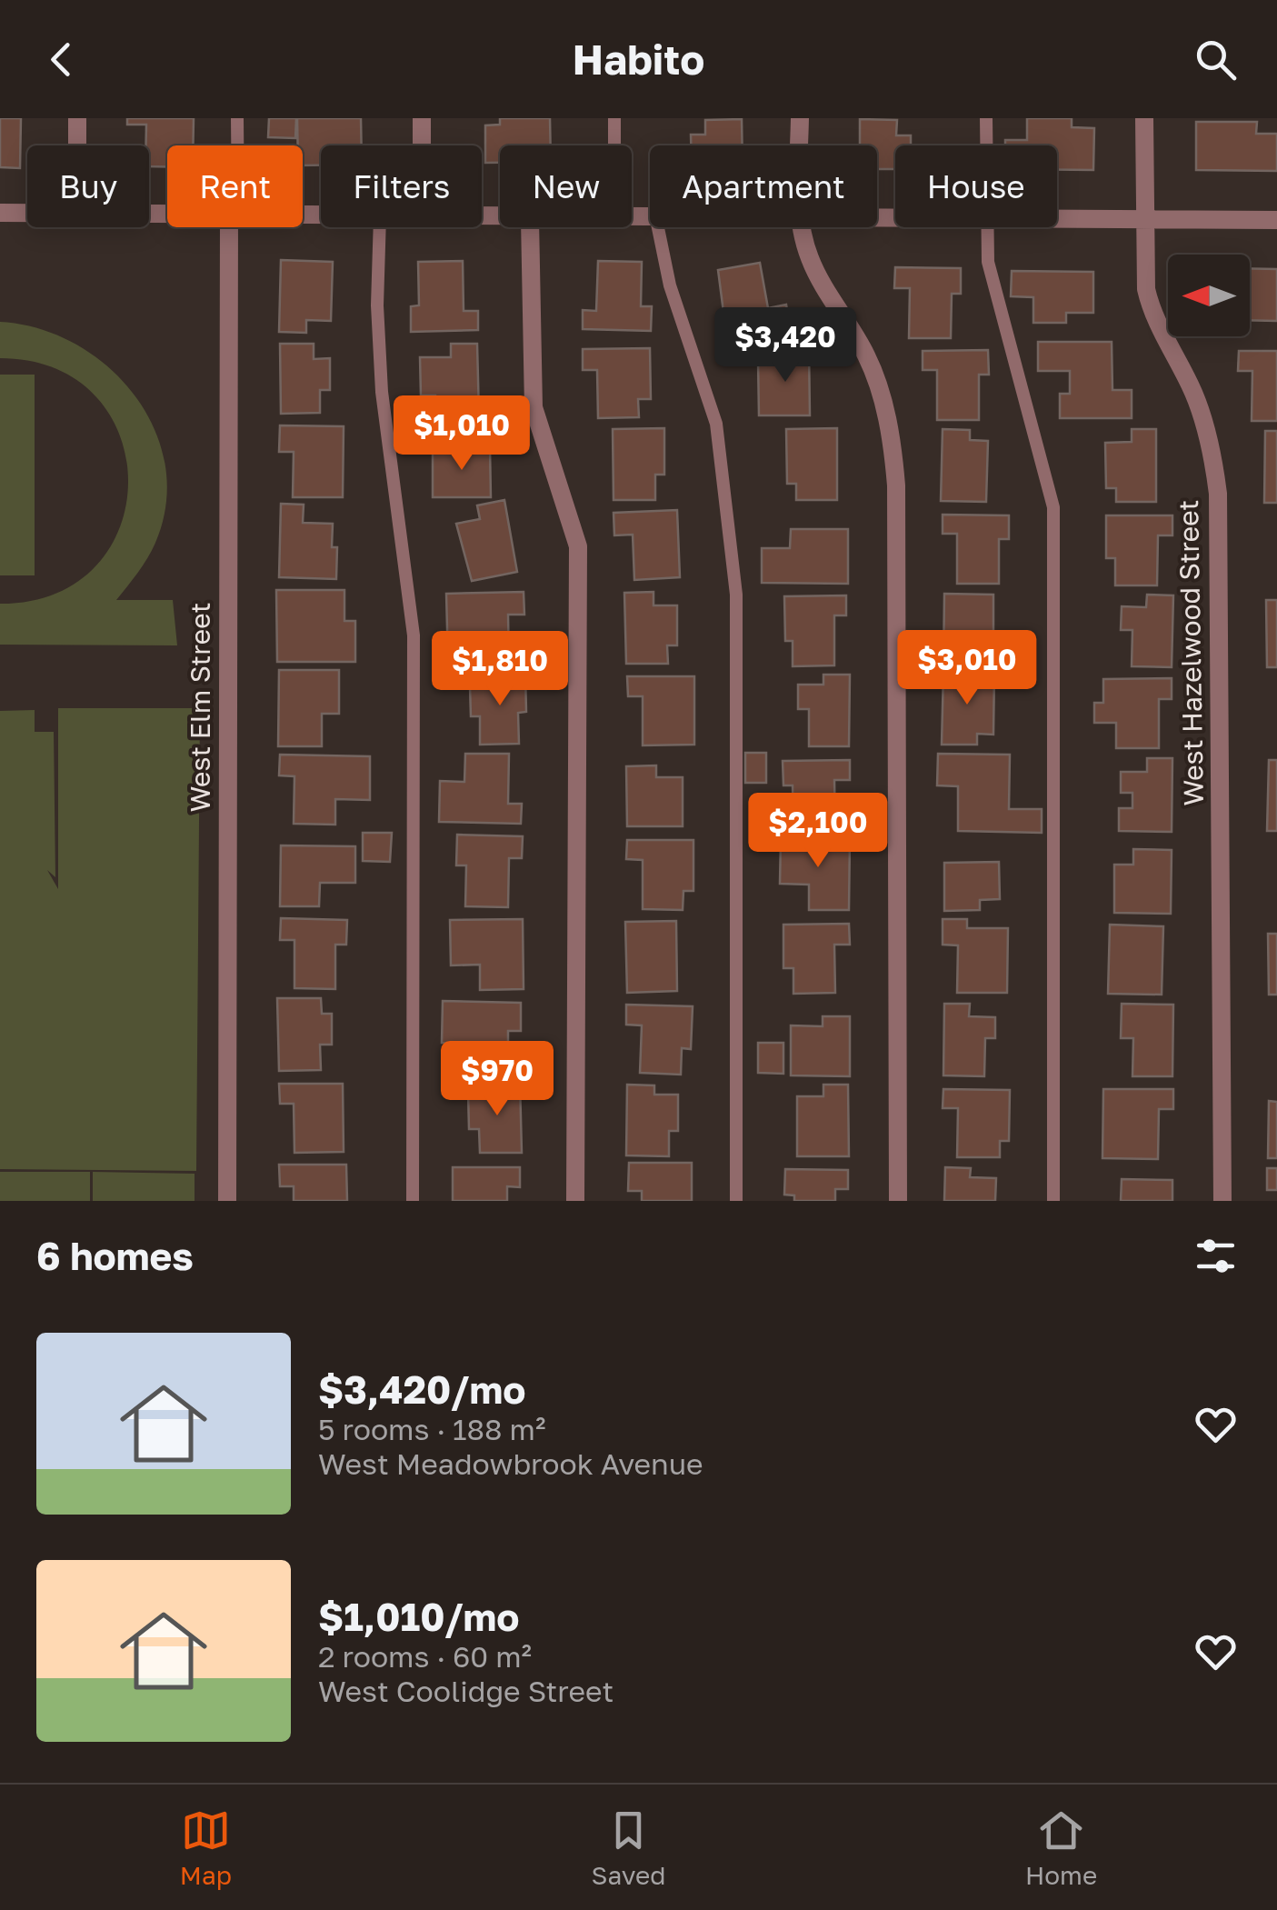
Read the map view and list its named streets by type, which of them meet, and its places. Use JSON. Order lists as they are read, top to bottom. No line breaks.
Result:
{"streets":{"street":["West Hazelwood Street","West Elm Street"]},"north":"left","page":{"header":"Habito","chip":["Buy","Rent","Filters","New","Apartment","House"],"price":["$3,420","$1,010","$3,010","$1,810","$2,100","$970"],"heading":"6 homes","list":[{"name":"$3,420/mo","note":"5 rooms · 188 m² · West Meadowbrook Avenue"},{"name":"$1,010/mo","note":"2 rooms · 60 m² · West Coolidge Street"}],"tabs":["Map","Saved","Home"]}}
